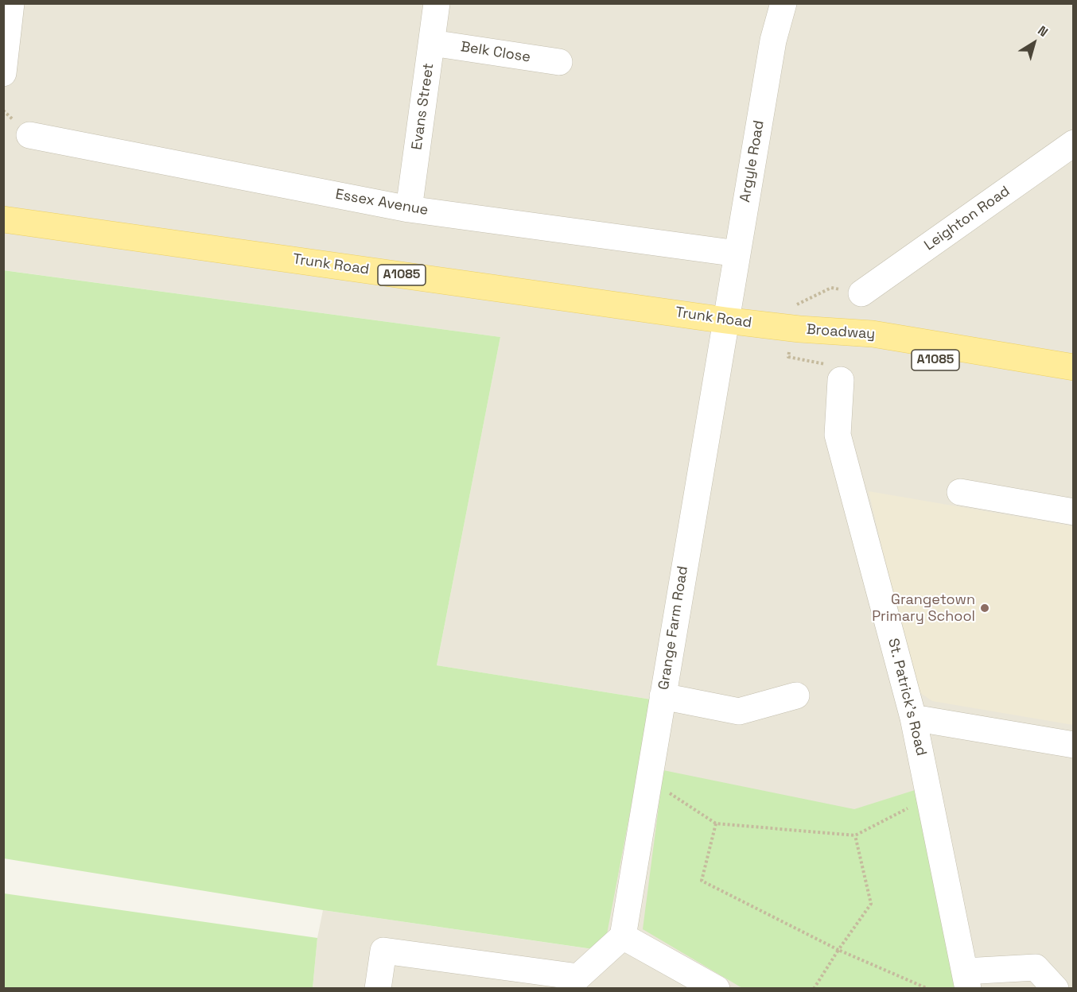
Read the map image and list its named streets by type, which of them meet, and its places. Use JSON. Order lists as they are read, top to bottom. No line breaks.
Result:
{"streets":{"main road":["Trunk Road","A1085","Broadway"],"street":["Belk Close","Evans Street","Argyle Road","Essex Avenue","Leighton Road","Grange Farm Road","St. Patrick's Road"]},"crossings":[["Belk Close","Evans Street"],["Evans Street","Essex Avenue"],["Argyle Road","Essex Avenue"],["Argyle Road","Trunk Road"],["Argyle Road","Grange Farm Road"],["Trunk Road","Broadway"],["Trunk Road","Grange Farm Road"]],"places":["Grangetown Primary School"],"north":"top right"}
